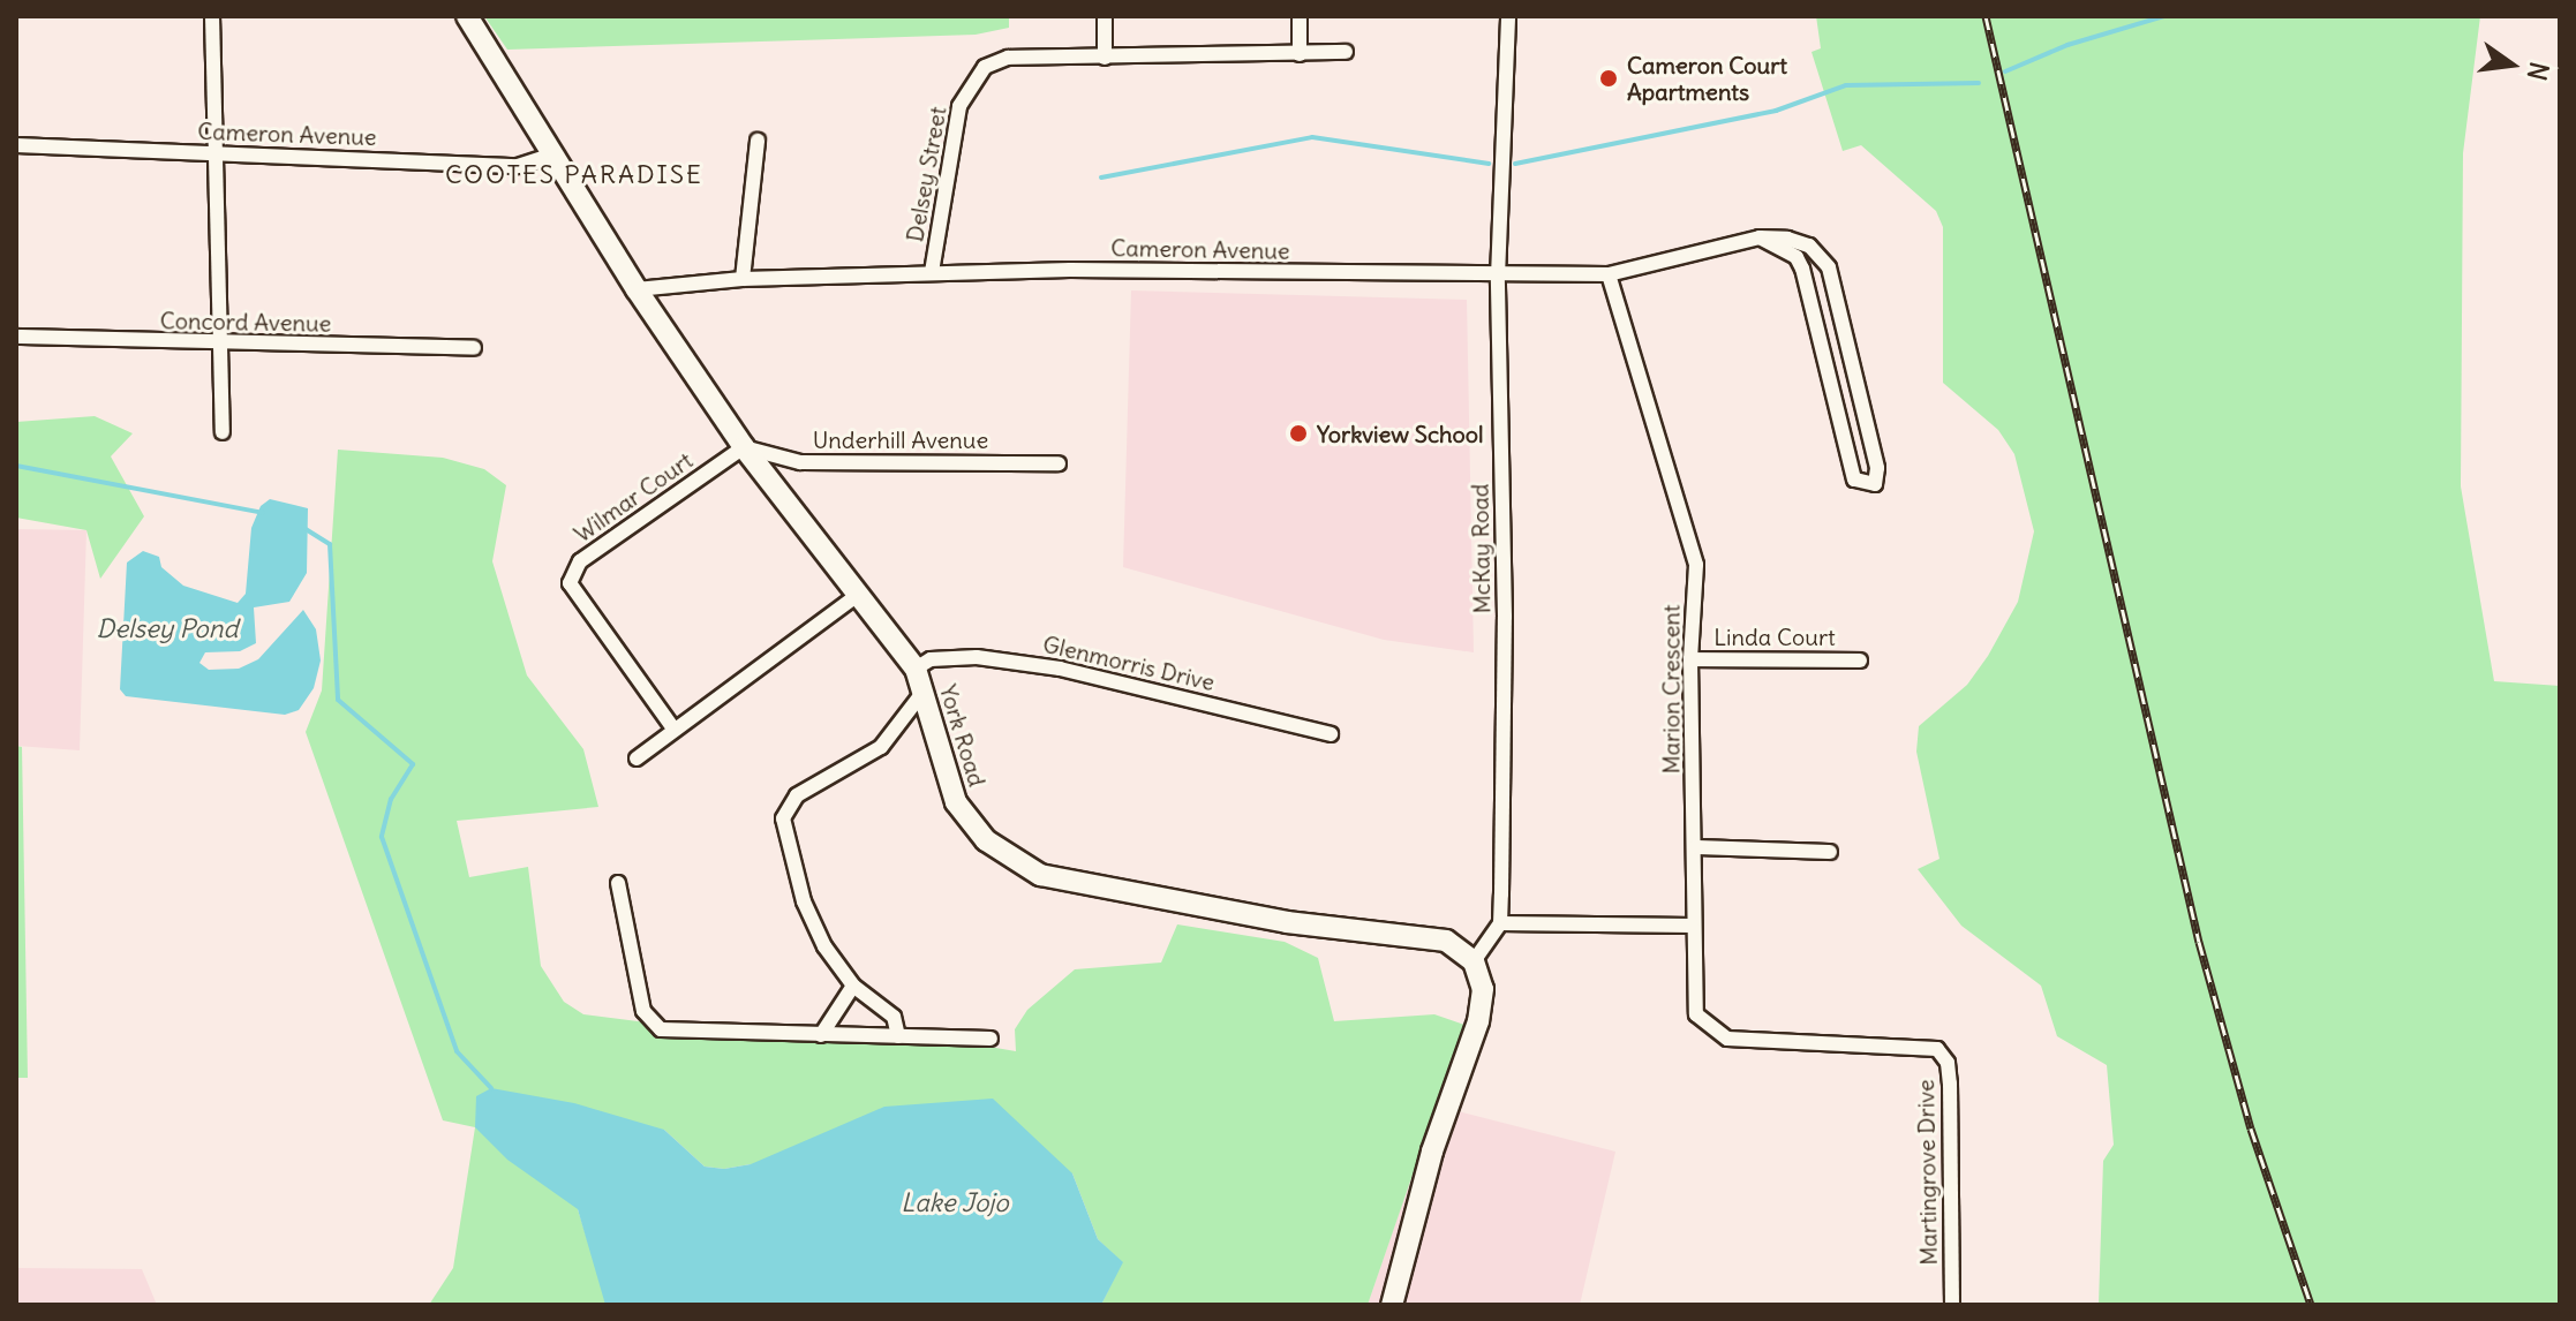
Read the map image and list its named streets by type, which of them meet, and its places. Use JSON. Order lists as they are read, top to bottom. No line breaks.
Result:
{"streets":{"street":["Cameron Avenue","Delsey Street","Concord Avenue","Underhill Avenue","Wilmar Court","McKay Road","Linda Court","Glenmorris Drive","Marion Crescent","York Road","Martingrove Drive"]},"crossings":[["Cameron Avenue","Delsey Street"],["Cameron Avenue","McKay Road"],["Cameron Avenue","Marion Crescent"],["Cameron Avenue","York Road"],["Underhill Avenue","Wilmar Court"],["Underhill Avenue","York Road"],["Wilmar Court","York Road"],["Linda Court","Marion Crescent"],["Glenmorris Drive","York Road"],["Marion Crescent","Martingrove Drive"]],"districts":["COOTES PARADISE"],"water":["Delsey Pond","Lake Jojo"],"places":["Cameron Court Apartments","Yorkview School"],"north":"right"}
